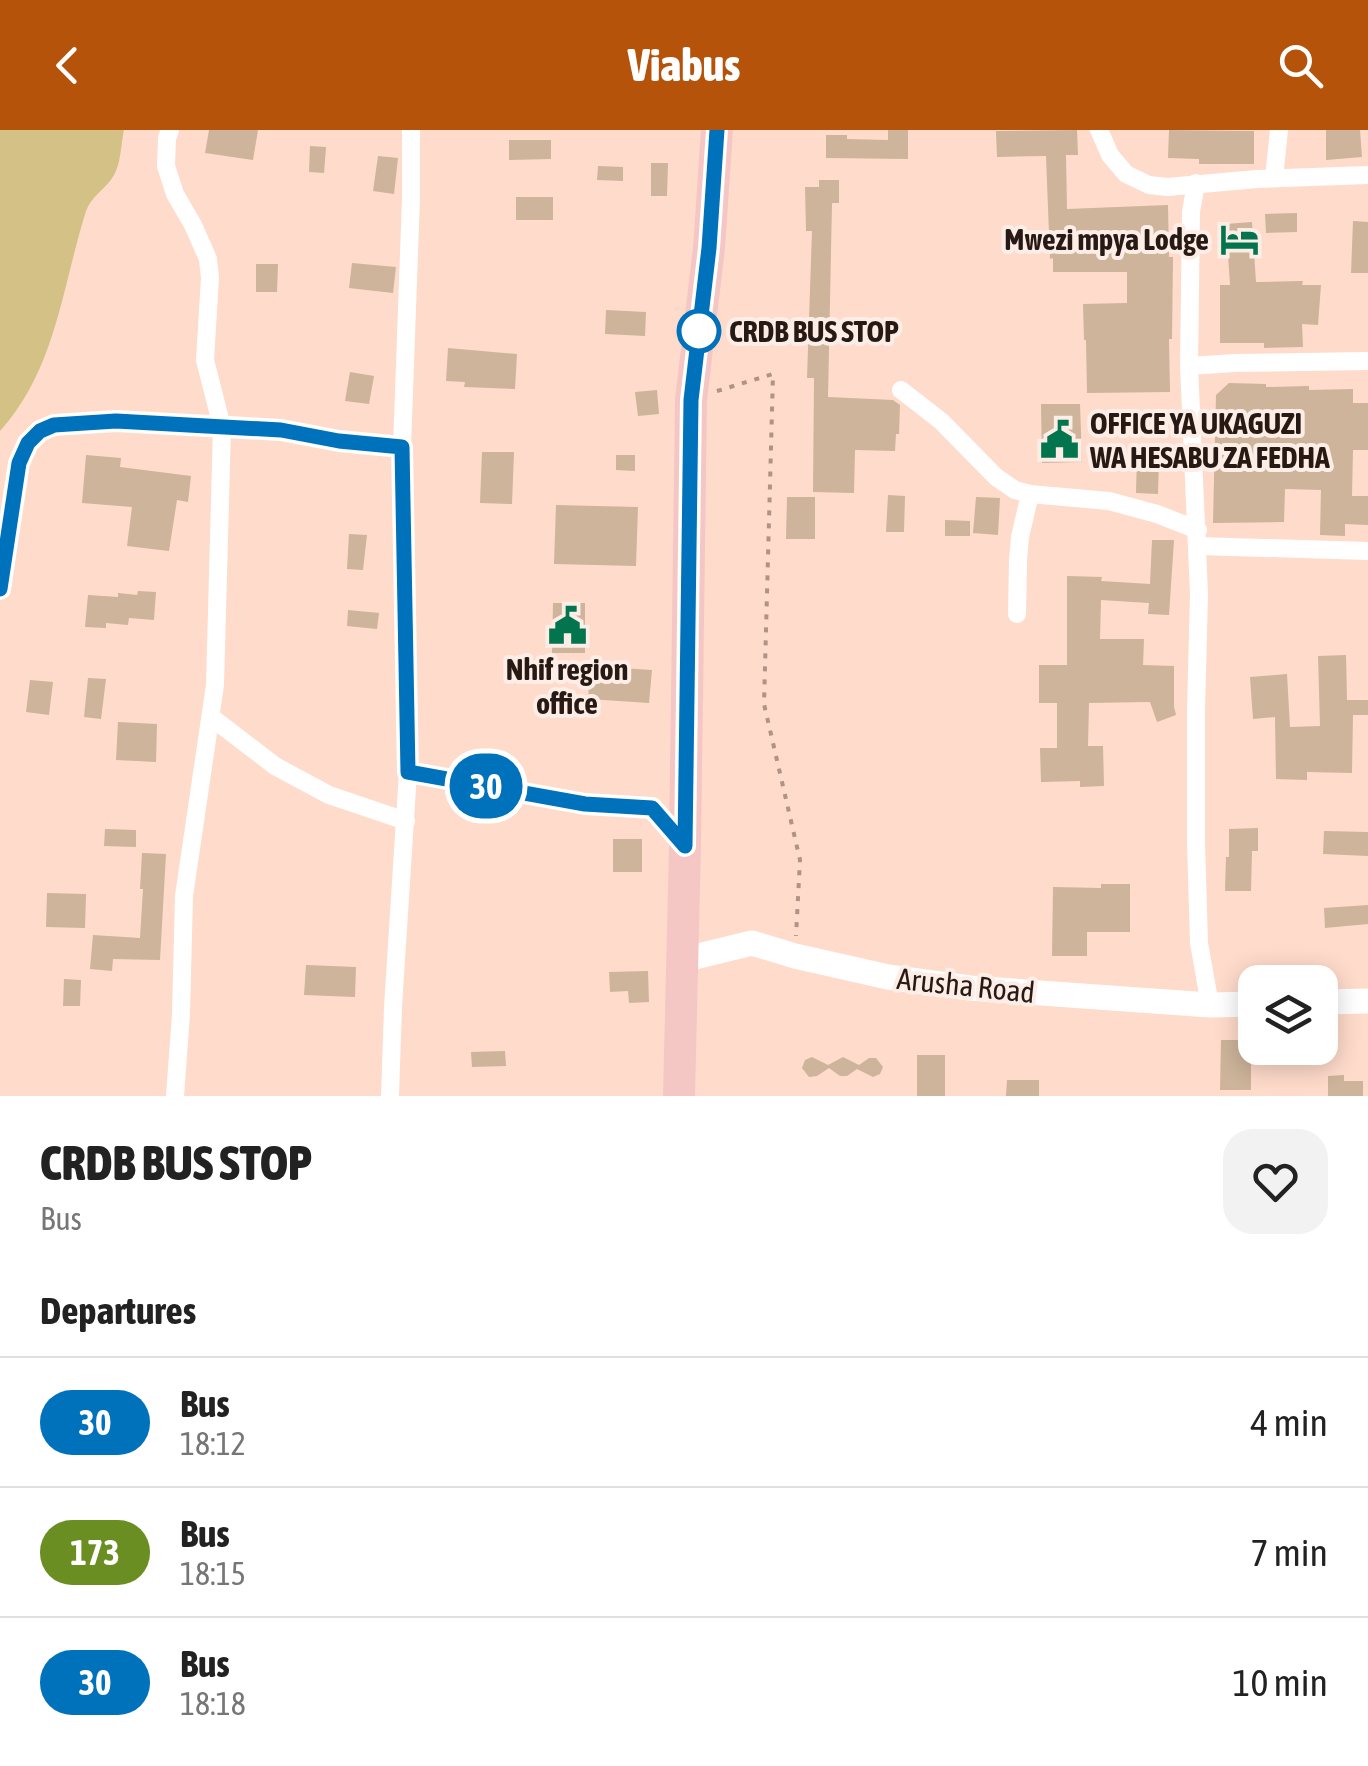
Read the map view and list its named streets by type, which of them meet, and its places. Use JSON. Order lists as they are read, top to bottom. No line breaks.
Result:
{"streets":{"main road":["Arusha Road"]},"places":{"hotel":["Mwezi mpya Lodge"],"other":["CRDB BUS STOP"],"public building":["OFFICE YA UKAGUZI WA HESABU ZA FEDHA","Nhif region office"]},"lines":["bus line 30"],"page":{"header":"Viabus","on_map":"30","heading":[["CRDB BUS STOP","Bus"],"Departures"],"list":[{"mark":"30","name":"Bus","note":"18:12","value":"4 min"},{"mark":"173","name":"Bus","note":"18:15","value":"7 min"},{"mark":"30","name":"Bus","note":"18:18","value":"10 min"}]}}
